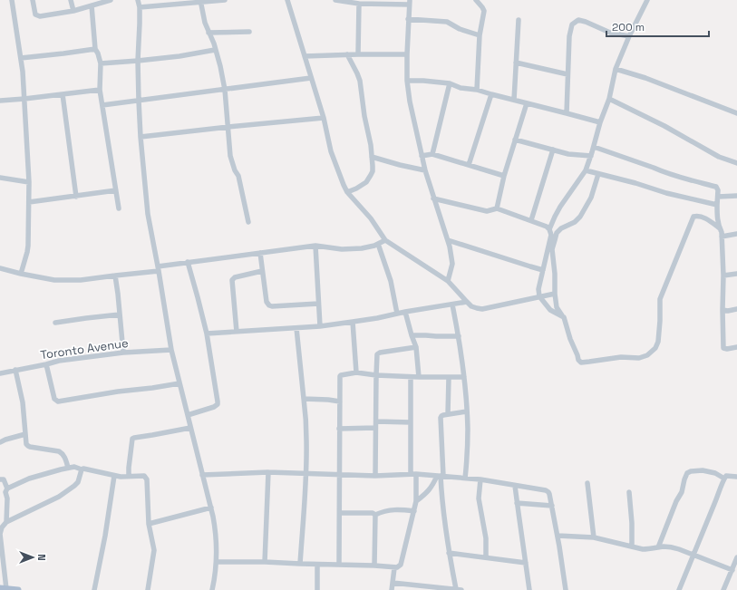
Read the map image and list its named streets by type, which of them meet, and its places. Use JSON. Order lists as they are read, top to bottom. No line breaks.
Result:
{"streets":{"street":["Toronto Avenue"]},"scale_bar":"200 m","north":"right"}
